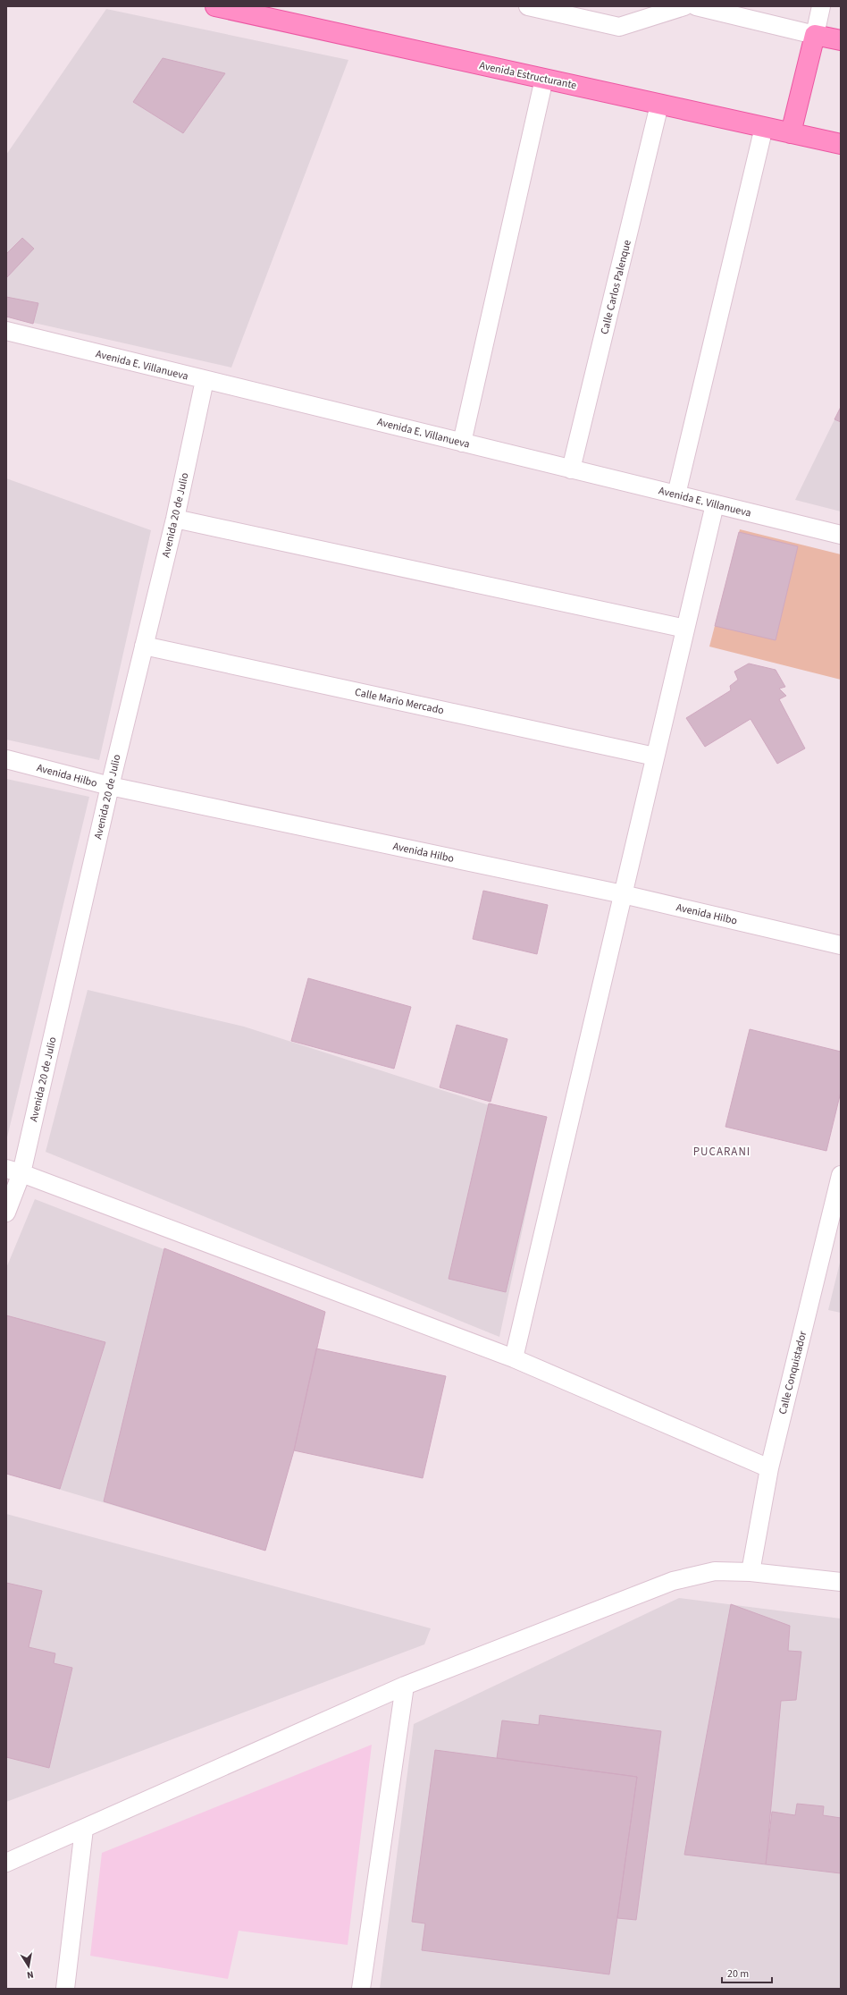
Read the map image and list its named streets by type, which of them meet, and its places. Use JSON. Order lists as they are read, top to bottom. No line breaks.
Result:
{"streets":{"main road":["Avenida Estructurante"],"street":["Calle Carlos Palenque","Avenida E. Villanueva","Avenida 20 de Julio","Calle Mario Mercado","Avenida Hilbo","Calle Conquistador"]},"crossings":[["Avenida Estructurante","Calle Carlos Palenque"],["Calle Carlos Palenque","Avenida E. Villanueva"],["Avenida E. Villanueva","Avenida 20 de Julio"],["Avenida 20 de Julio","Calle Mario Mercado"],["Avenida 20 de Julio","Avenida Hilbo"]],"districts":["PUCARANI"],"scale_bar":"20 m","north":"bottom"}
